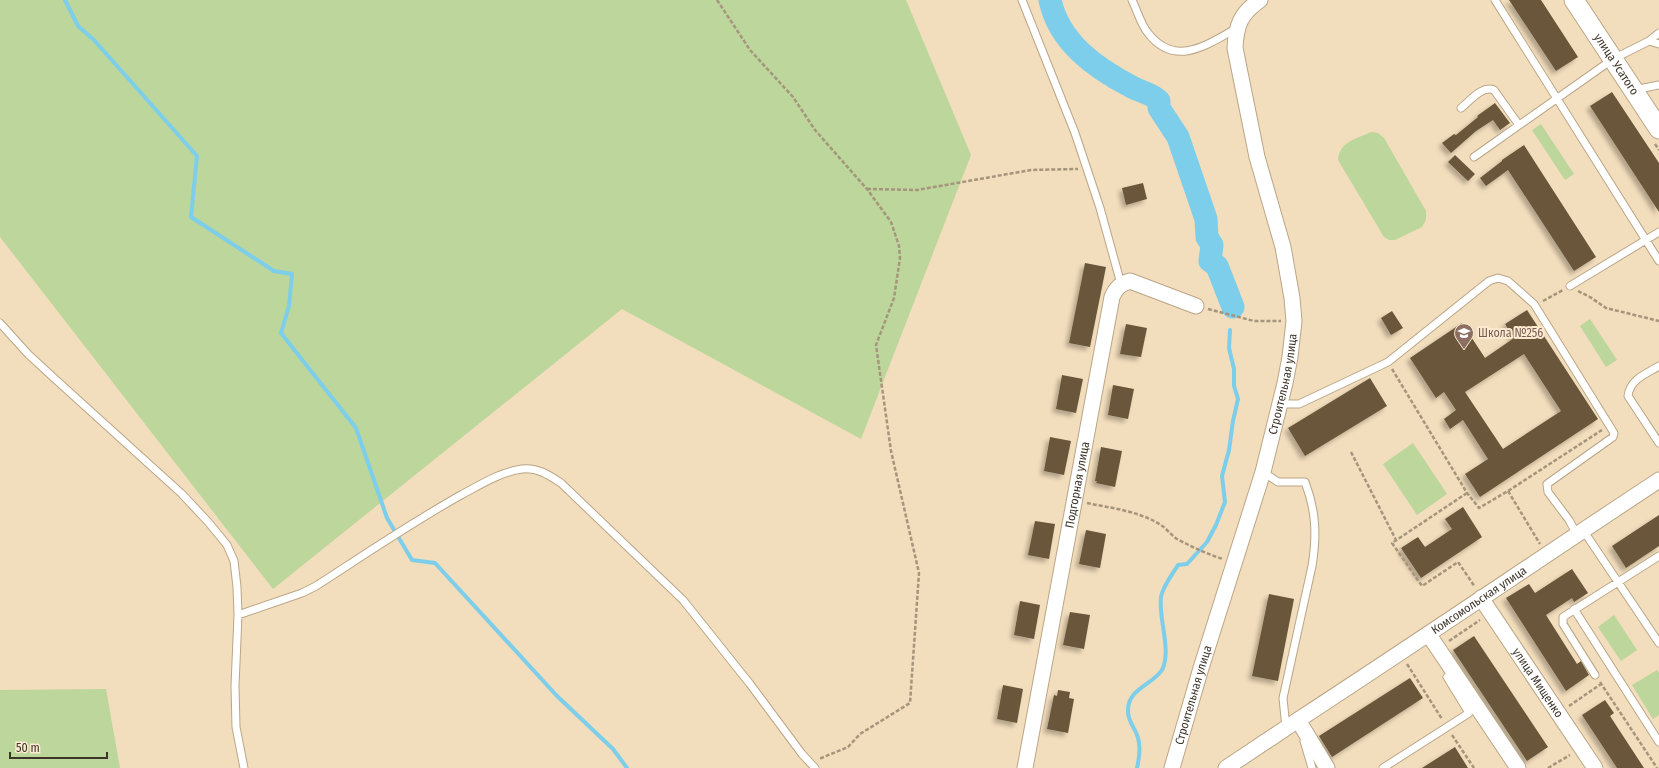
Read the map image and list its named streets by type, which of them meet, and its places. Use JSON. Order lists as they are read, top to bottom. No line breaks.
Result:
{"streets":{"street":["улица Усатого","Строительная улица","Подгорная улица","Комсомольская улица","улица Мищенко"]},"crossings":[["Комсомольская улица","улица Мищенко"]],"places":{"school or university":["Школа №256"]},"scale_bar":"50 m"}
